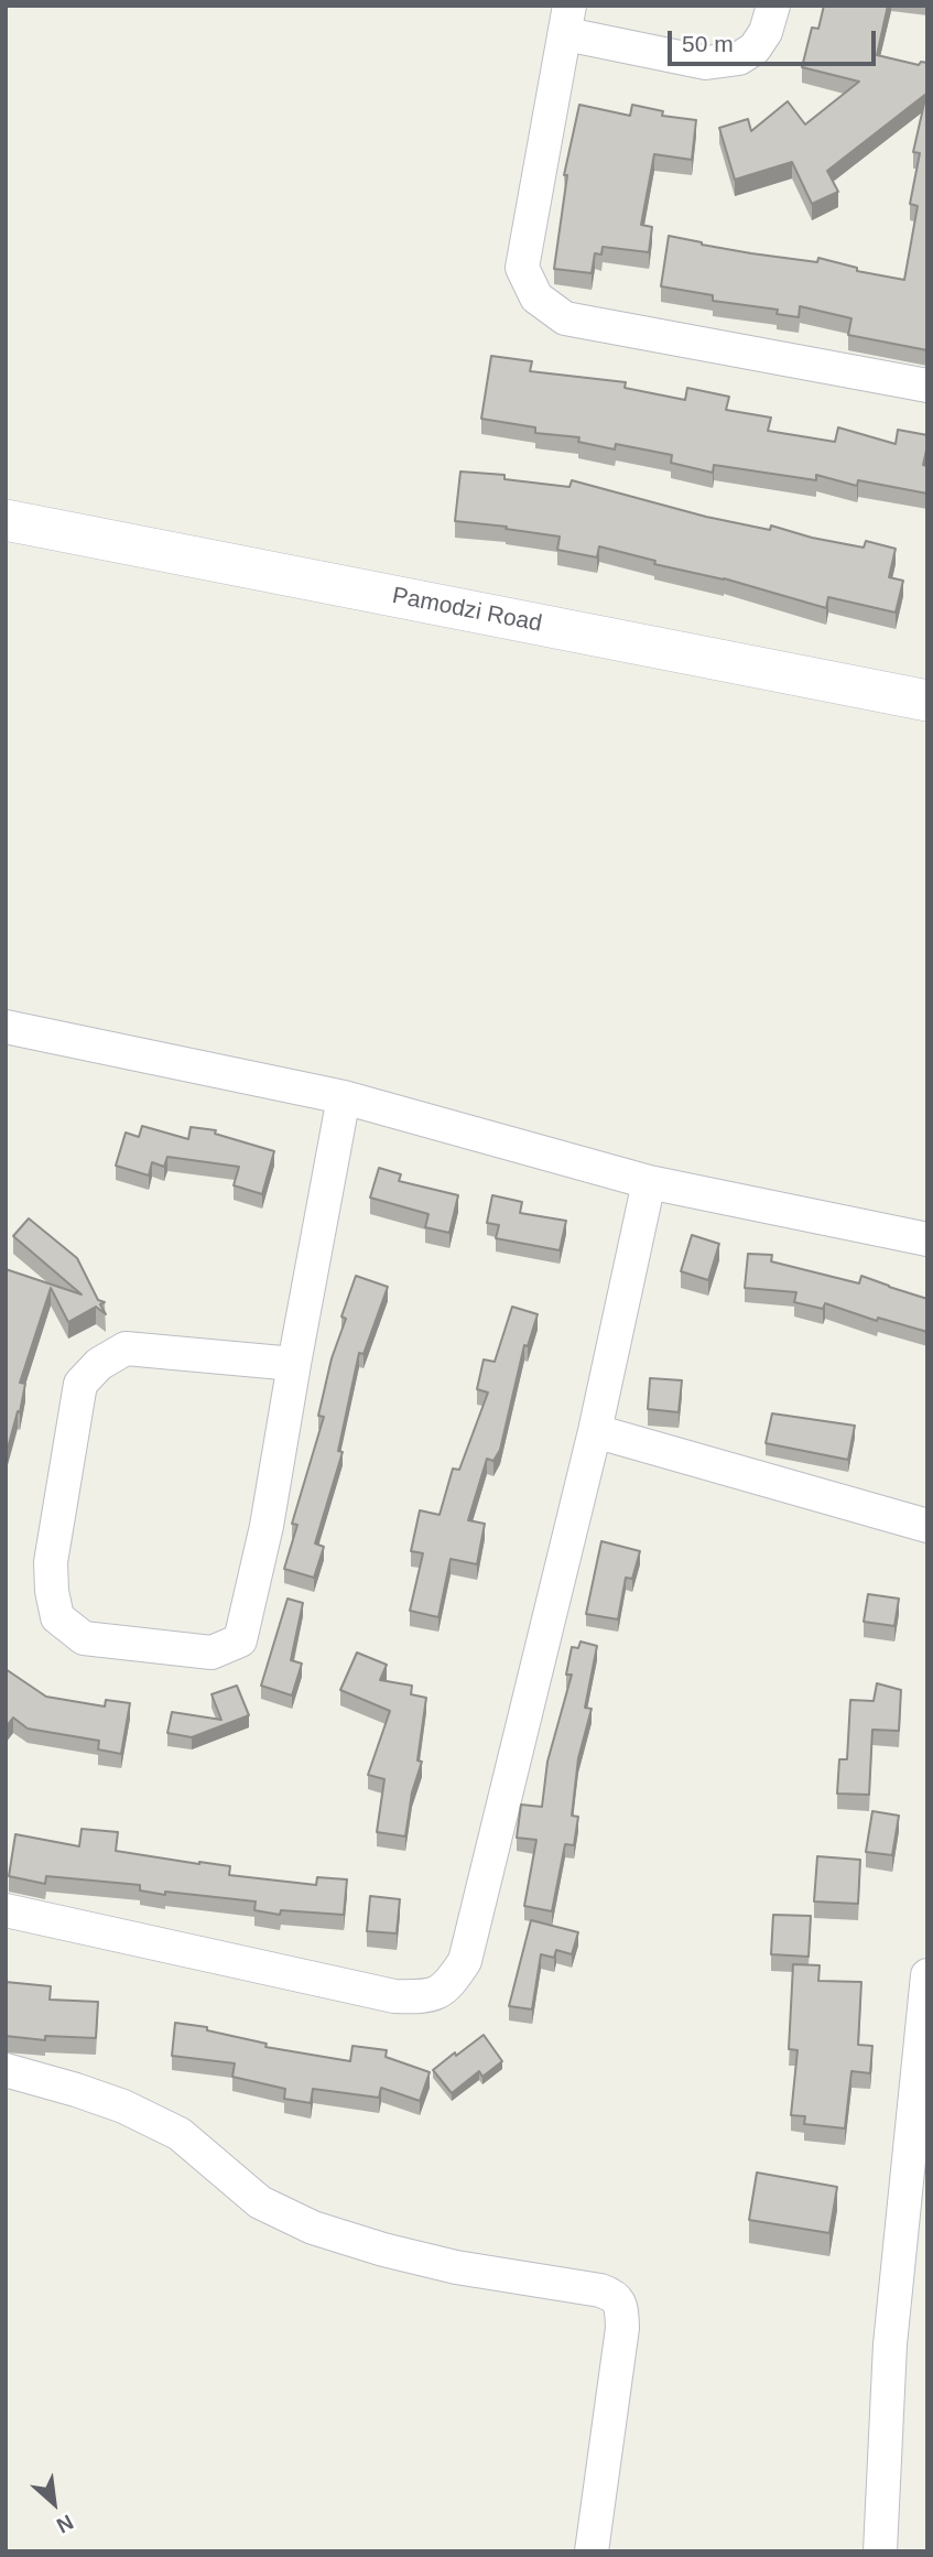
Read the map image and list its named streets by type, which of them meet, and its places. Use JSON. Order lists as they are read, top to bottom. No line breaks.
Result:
{"streets":{"street":["Pamodzi Road"]},"scale_bar":"50 m","north":"bottom right"}
